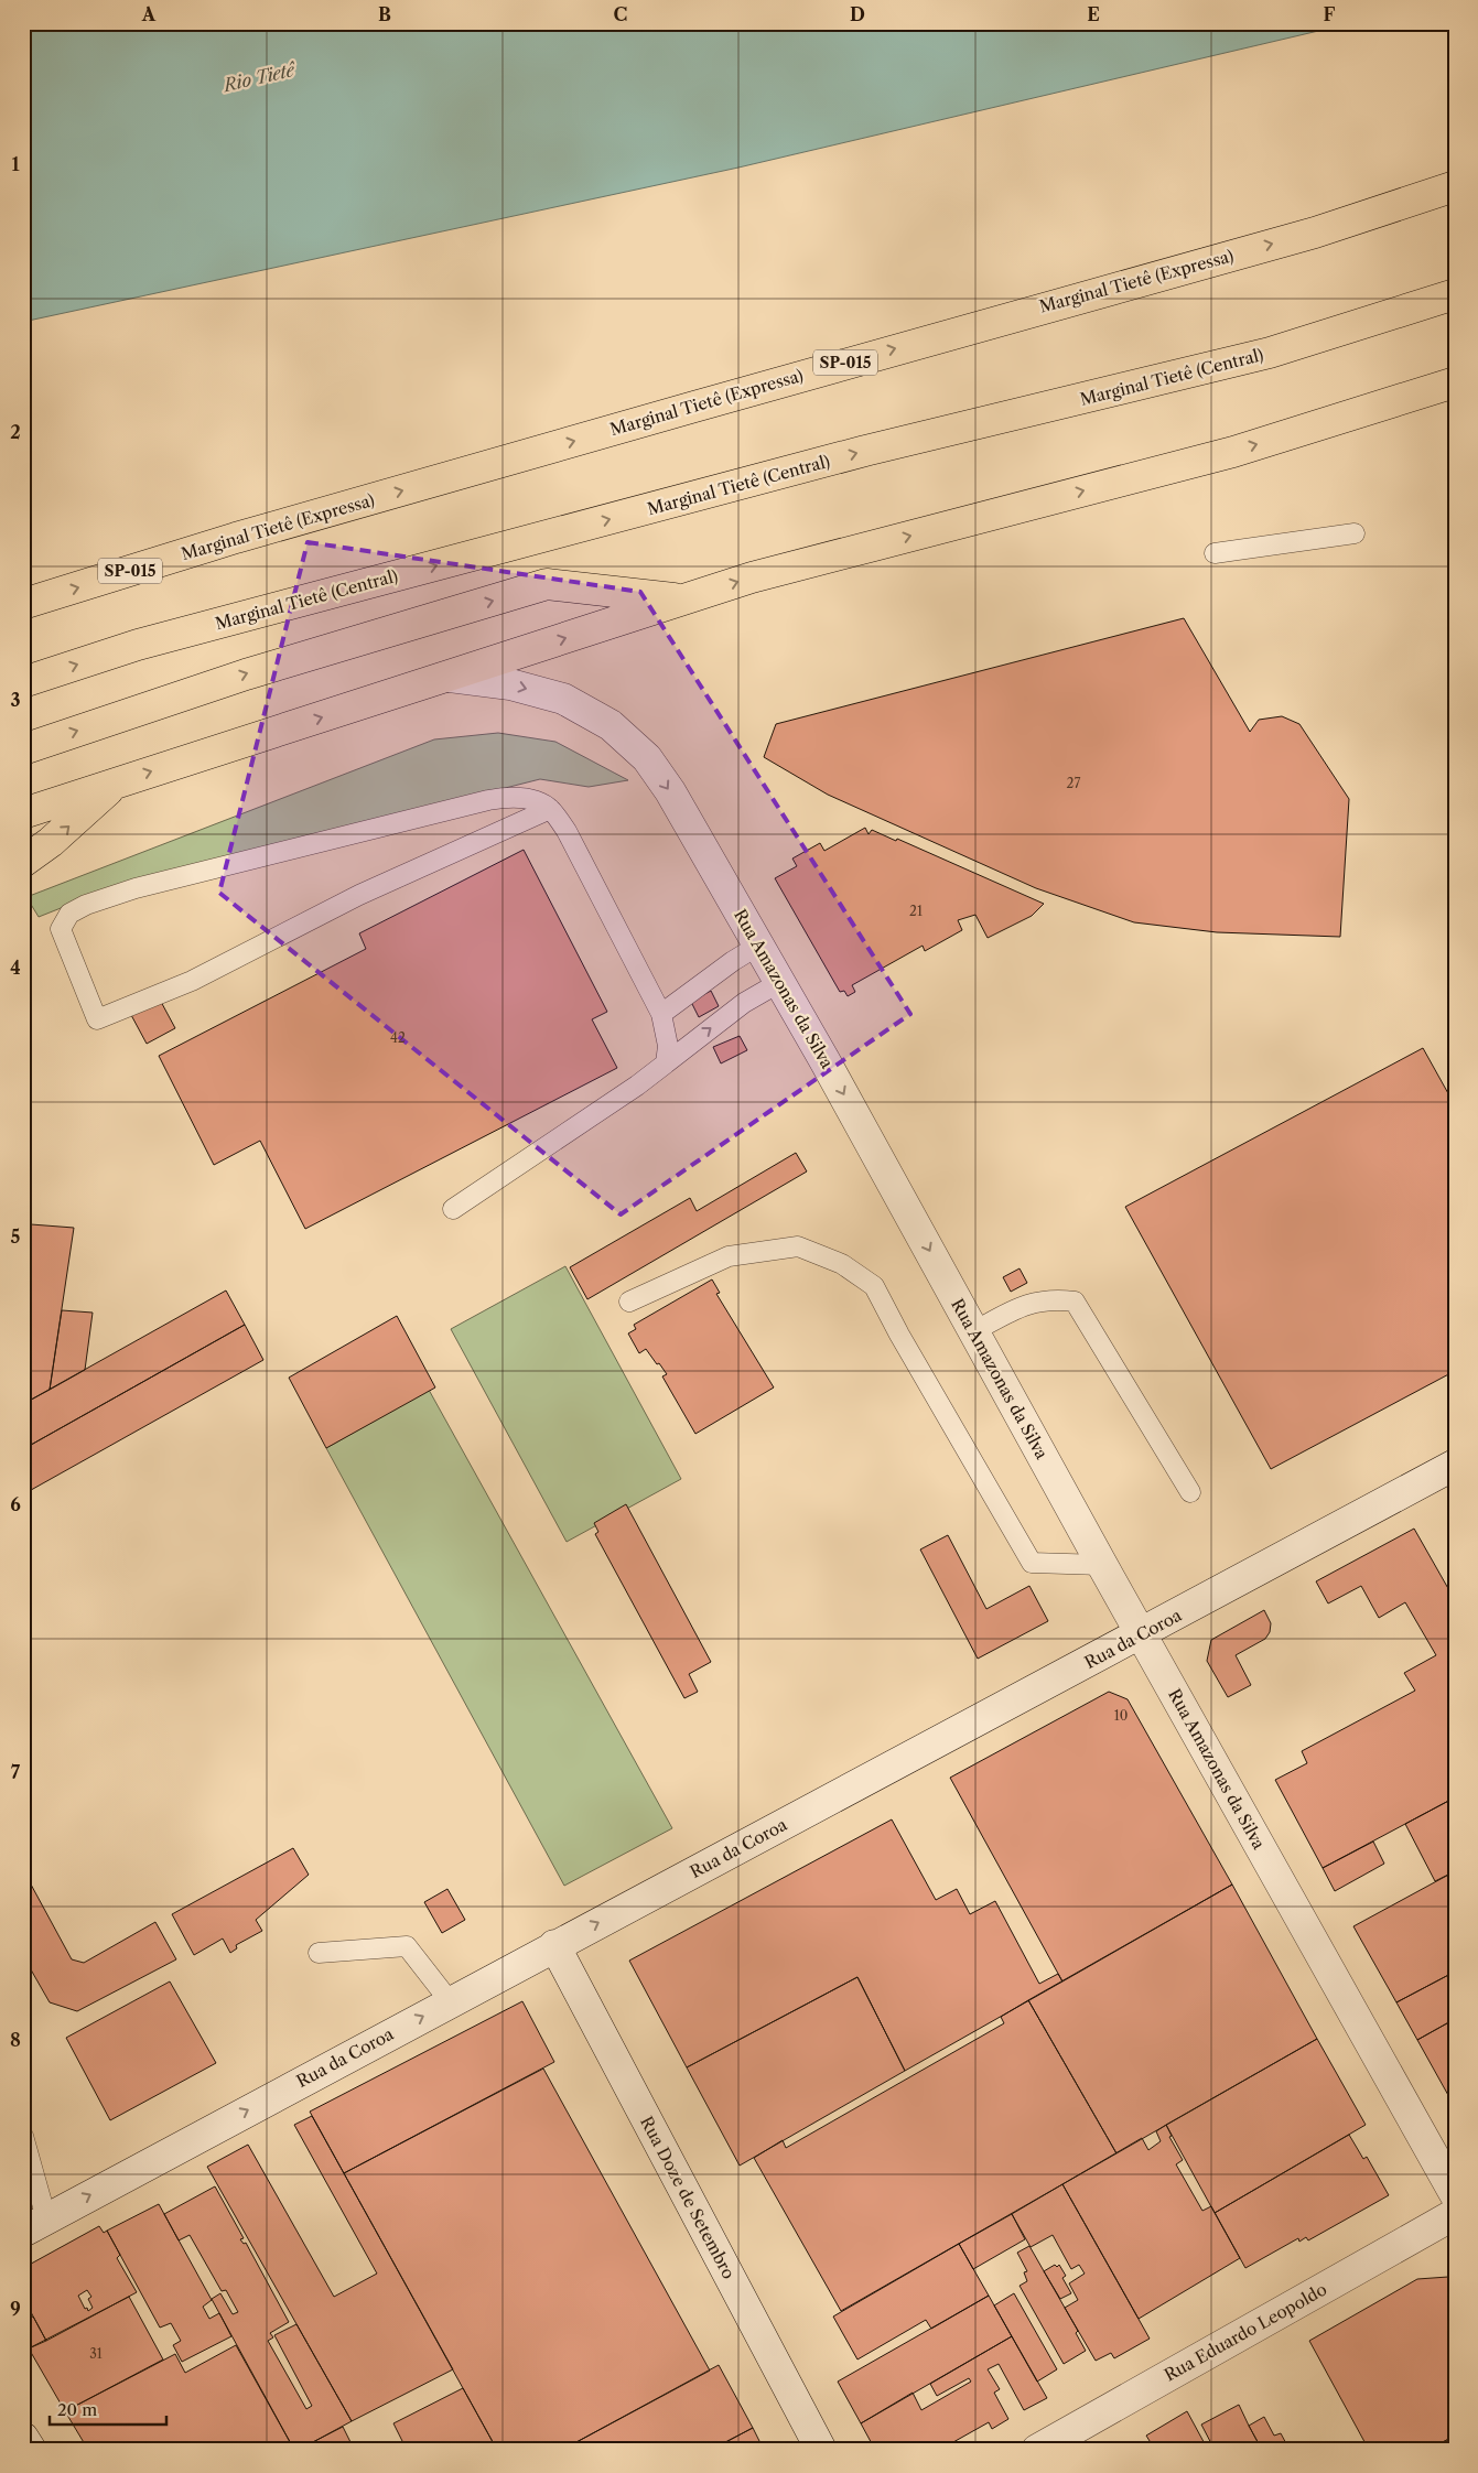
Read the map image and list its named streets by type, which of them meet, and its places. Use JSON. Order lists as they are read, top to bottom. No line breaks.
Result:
{"streets":{"highway":["Marginal Tietê (Expressa)","SP-015","Marginal Tietê (Central)"],"street":["Rua Amazonas da Silva","Rua da Coroa","Rua Doze de Setembro","Rua Eduardo Leopoldo"]},"crossings":[["Rua Amazonas da Silva","Rua da Coroa"],["Rua da Coroa","Rua Doze de Setembro"]],"one_way":["Rua Amazonas da Silva","Rua da Coroa"],"water":["Rio Tietê"],"house_numbers":["27","21","42","10","31"],"scale_bar":"20 m","grid":{"columns":["A","B","C","D","E","F"],"rows":["1","2","3","4","5","6","7","8","9"]}}
